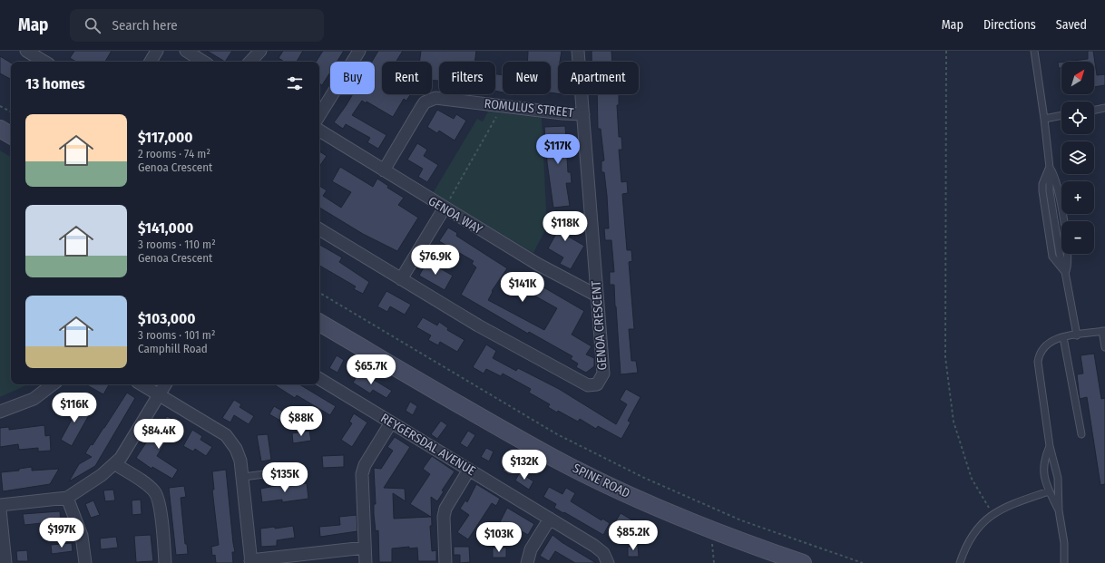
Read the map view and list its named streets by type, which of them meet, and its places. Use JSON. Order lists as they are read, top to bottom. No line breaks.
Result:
{"streets":{"main road":["SPINE ROAD"],"street":["ROMULUS STREET","GENOA WAY","GENOA CRESCENT","REYGERSDAL AVENUE"]},"crossings":[["ROMULUS STREET","GENOA WAY"],["ROMULUS STREET","GENOA CRESCENT"],["GENOA WAY","GENOA CRESCENT"]],"north":"top right","page":{"header":"Map","search":"Search here","nav":["Map","Directions","Saved"],"map_buttons":["+","−"],"chip":["Buy","Rent","Filters","New","Apartment"],"heading":"13 homes","list":[{"name":"$117,000","note":"2 rooms · 74 m² · Genoa Crescent"},{"name":"$141,000","note":"3 rooms · 110 m² · Genoa Crescent"},{"name":"$103,000","note":"3 rooms · 101 m² · Camphill Road"}],"price":["$117K","$118K","$76.9K","$141K","$65.7K","$116K","$88K","$84.4K","$132K","$135K","$197K","$85.2K","$103K"]}}
